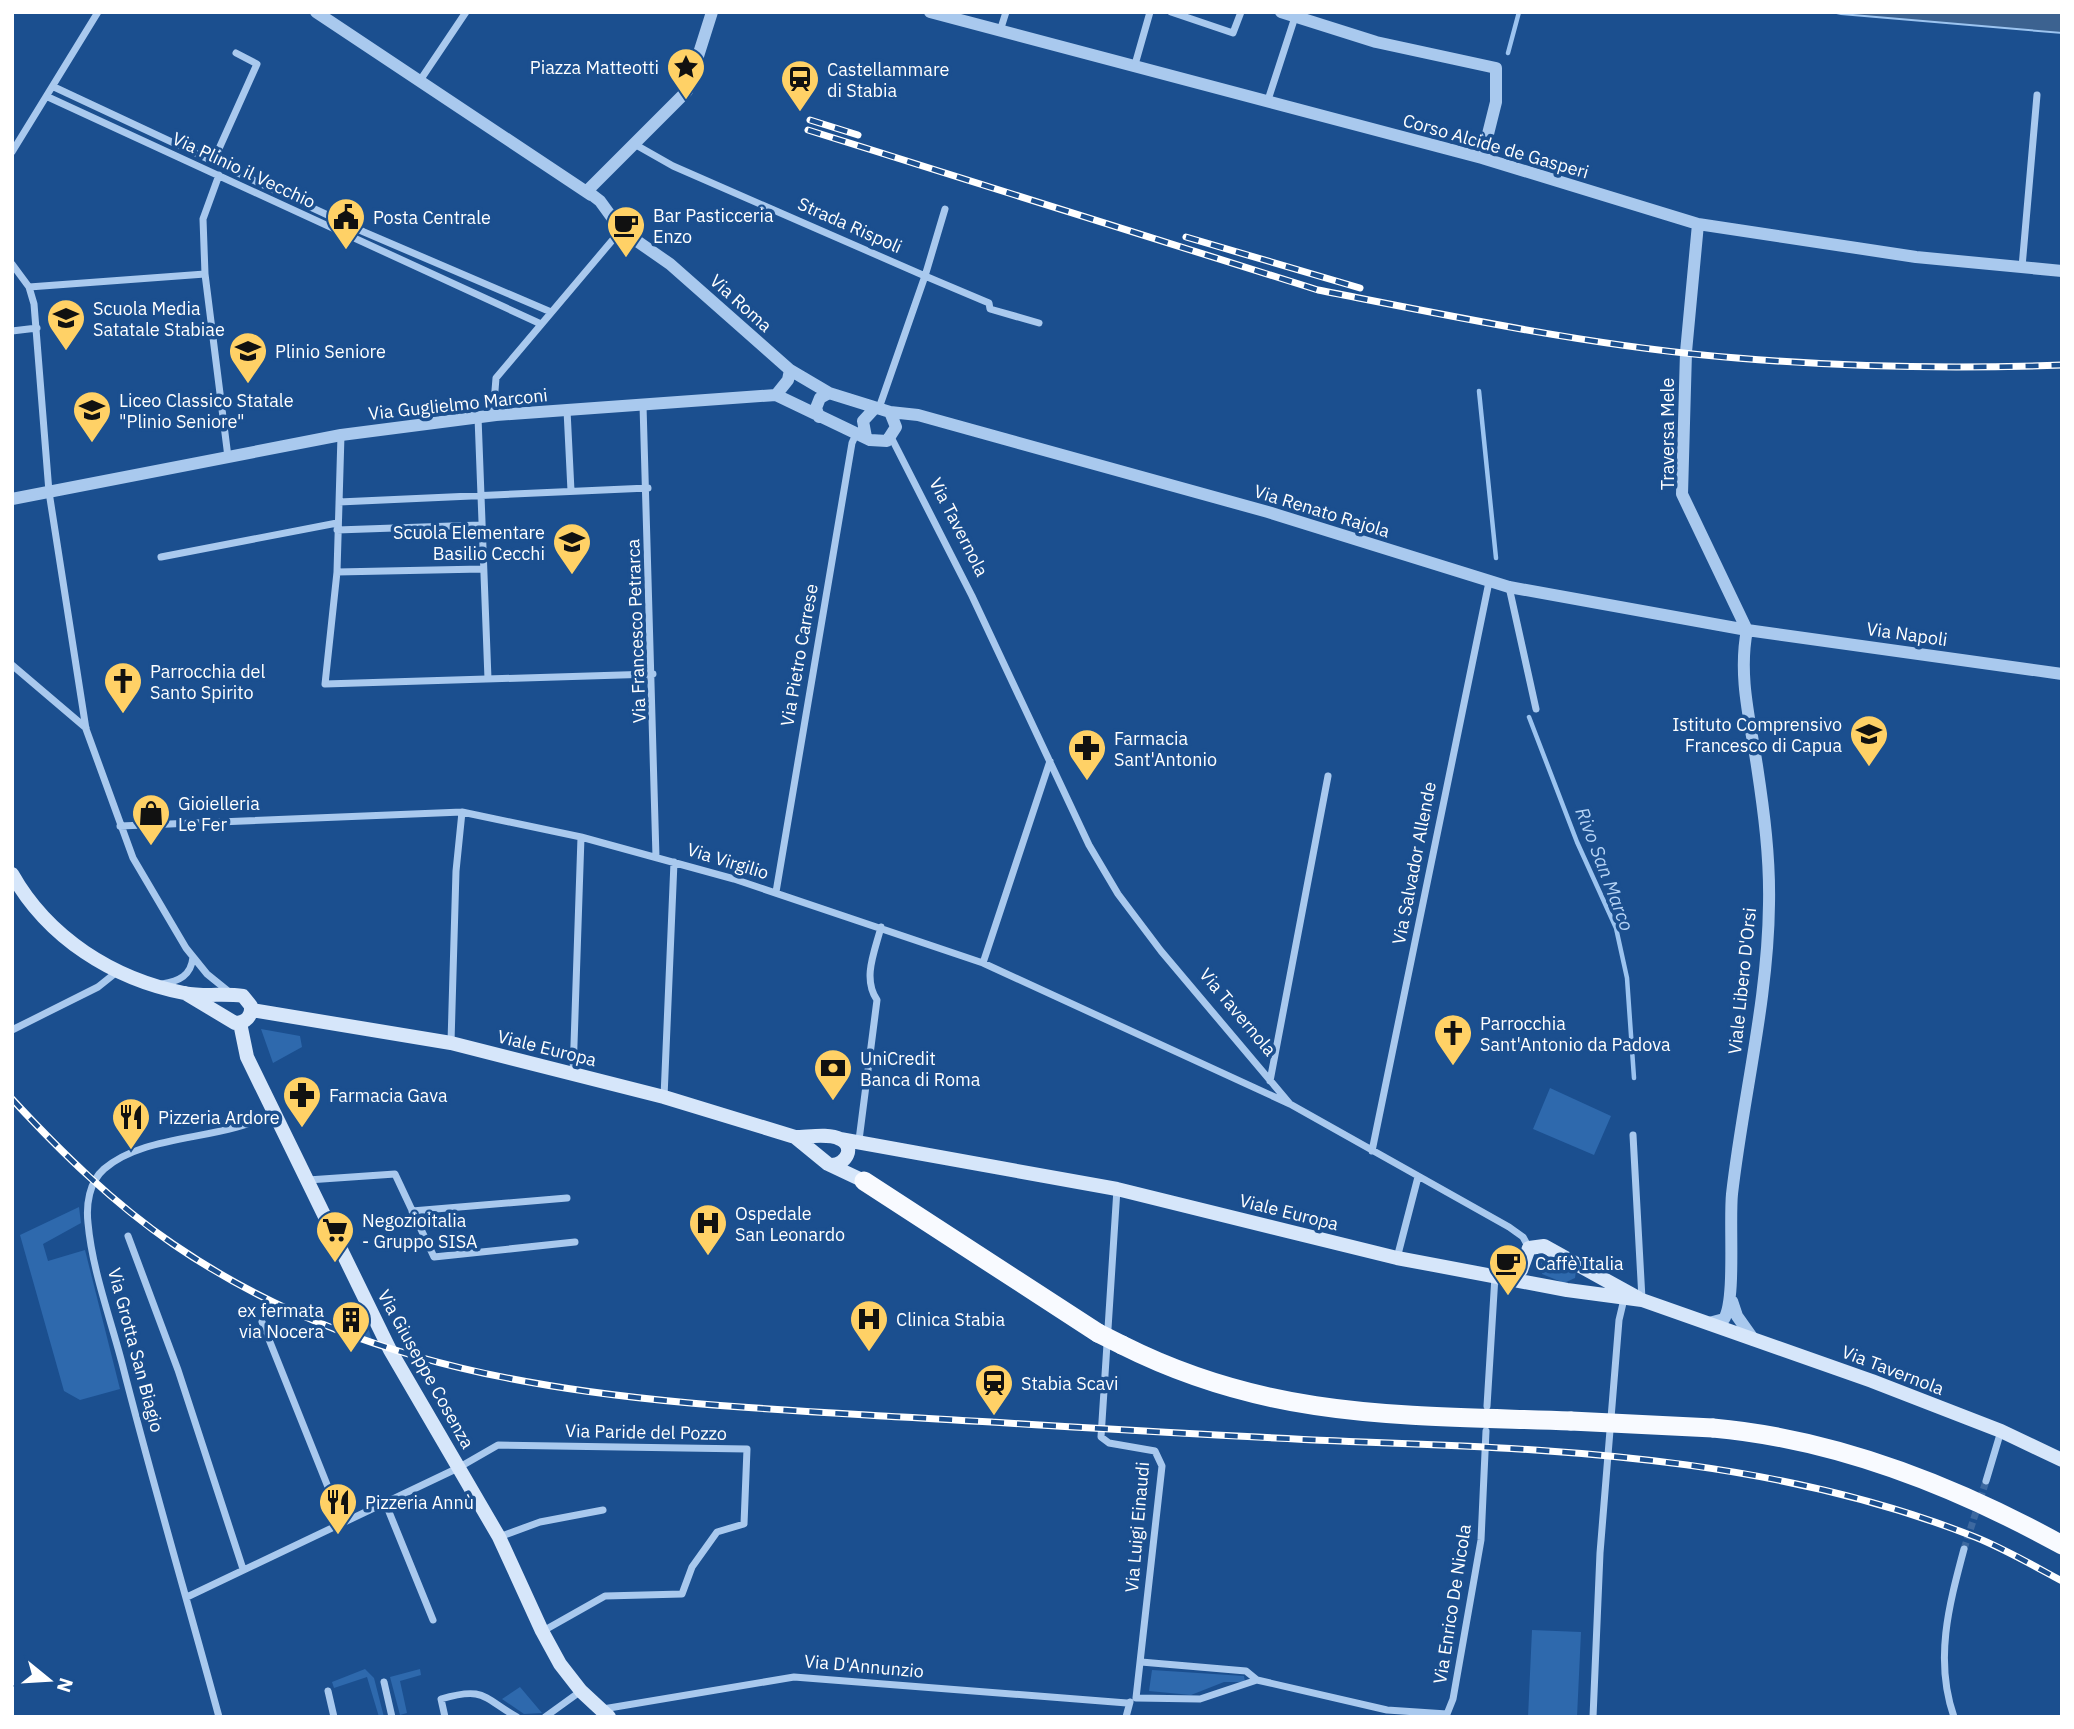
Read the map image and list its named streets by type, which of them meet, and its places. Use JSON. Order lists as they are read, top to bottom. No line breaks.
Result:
{"streets":{"main road":["Via Tavernola","Viale Europa","Via Giuseppe Cosenza"],"street":["Corso Alcide de Gasperi","Via Plinio il Vecchio","Strada Rispoli","Via Roma","Via Guglielmo Marconi","Traversa Mele","Via Renato Rajola","Via Francesco Petrarca","Via Napoli","Via Pietro Carrese","Via Virgilio","Via Salvador Allende","Viale Libero D'Orsi","Via Grotta San Biagio","Via Paride del Pozzo","Via Luigi Einaudi","Via Enrico De Nicola","Via D'Annunzio"]},"crossings":[["Corso Alcide de Gasperi","Traversa Mele"],["Strada Rispoli","Via Roma"],["Via Roma","Via Renato Rajola"],["Via Roma","Via Tavernola"],["Via Roma","Via Pietro Carrese"],["Via Guglielmo Marconi","Via Francesco Petrarca"],["Traversa Mele","Via Renato Rajola"],["Traversa Mele","Via Napoli"],["Traversa Mele","Viale Libero D'Orsi"],["Via Renato Rajola","Via Tavernola"],["Via Renato Rajola","Via Napoli"],["Via Renato Rajola","Via Pietro Carrese"],["Via Renato Rajola","Via Salvador Allende"],["Via Renato Rajola","Viale Libero D'Orsi"],["Via Tavernola","Via Pietro Carrese"],["Via Tavernola","Via Virgilio"],["Via Tavernola","Via Salvador Allende"],["Via Francesco Petrarca","Via Virgilio"],["Via Napoli","Viale Libero D'Orsi"],["Via Pietro Carrese","Via Virgilio"],["Viale Europa","Via Giuseppe Cosenza"],["Viale Europa","Via Luigi Einaudi"],["Via Grotta San Biagio","Via Giuseppe Cosenza"],["Via Giuseppe Cosenza","Via Paride del Pozzo"],["Via Giuseppe Cosenza","Via D'Annunzio"],["Via Luigi Einaudi","Via Enrico De Nicola"]],"water":["Rivo San Marco"],"places":{"place":["Piazza Matteotti"],"station":["Castellammare di Stabia","Stabia Scavi"],"public building":["Posta Centrale"],"cafe":["Bar Pasticceria Enzo","Caffè Italia"],"school or university":["Scuola Media Satatale Stabiae","Plinio Seniore","Liceo Classico Statale \"Plinio Seniore\"","Scuola Elementare Basilio Cecchi","Istituto Comprensivo Francesco di Capua"],"church":["Parrocchia del Santo Spirito","Parrocchia Sant'Antonio da Padova"],"pharmacy":["Farmacia Sant'Antonio","Farmacia Gava"],"shop":["Gioielleria Le Fer"],"bank":["UniCredit Banca di Roma"],"restaurant":["Pizzeria Ardore","Pizzeria Annù"],"hospital":["Ospedale San Leonardo","Clinica Stabia"],"supermarket":["Negozioitalia - Gruppo SISA"],"building":["ex fermata via Nocera"]},"north":"right"}
